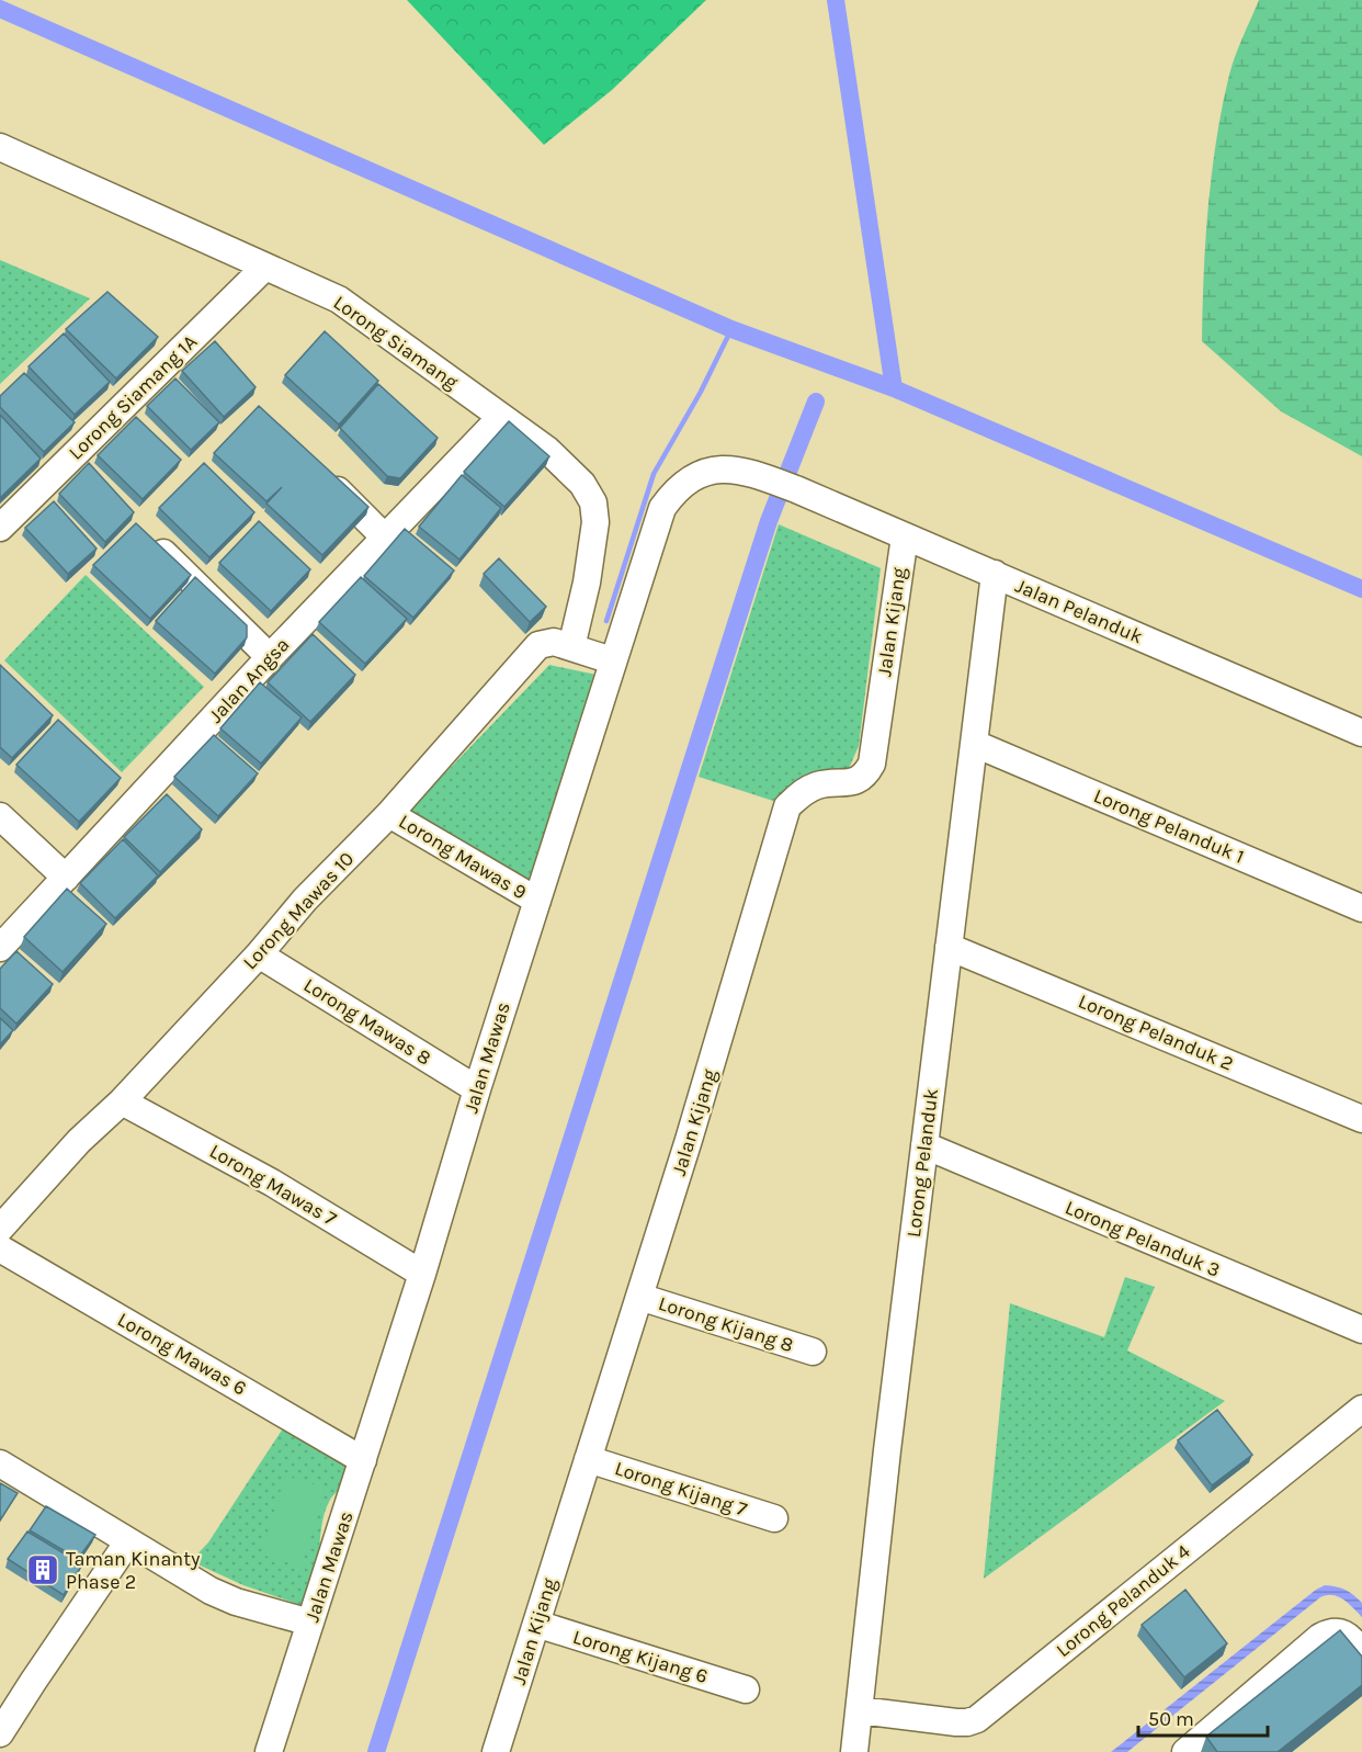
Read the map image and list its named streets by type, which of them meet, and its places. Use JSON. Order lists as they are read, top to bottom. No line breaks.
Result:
{"streets":{"street":["Lorong Siamang","Lorong Siamang 1A","Jalan Pelanduk","Jalan Kijang","Jalan Angsa","Lorong Pelanduk 1","Lorong Mawas 9","Lorong Mawas 10","Lorong Mawas 8","Lorong Pelanduk 2","Jalan Mawas","Lorong Pelanduk","Lorong Mawas 7","Lorong Pelanduk 3","Lorong Kijang 8","Lorong Mawas 6","Lorong Kijang 7","Lorong Pelanduk 4","Lorong Kijang 6"]},"crossings":[["Lorong Siamang","Lorong Siamang 1A"],["Lorong Siamang","Jalan Angsa"],["Lorong Siamang","Lorong Mawas 10"],["Jalan Pelanduk","Jalan Kijang"],["Jalan Pelanduk","Jalan Mawas"],["Jalan Pelanduk","Lorong Pelanduk"],["Jalan Kijang","Lorong Kijang 8"],["Jalan Kijang","Lorong Kijang 7"],["Jalan Kijang","Lorong Kijang 6"],["Lorong Pelanduk 1","Lorong Pelanduk"],["Lorong Mawas 9","Lorong Mawas 10"],["Lorong Mawas 9","Jalan Mawas"],["Lorong Mawas 10","Lorong Mawas 8"],["Lorong Mawas 10","Jalan Mawas"],["Lorong Mawas 10","Lorong Mawas 7"],["Lorong Mawas 8","Jalan Mawas"],["Lorong Pelanduk 2","Lorong Pelanduk"],["Jalan Mawas","Lorong Mawas 7"],["Jalan Mawas","Lorong Mawas 6"],["Lorong Pelanduk","Lorong Pelanduk 3"],["Lorong Pelanduk","Lorong Pelanduk 4"]],"places":{"building":["Taman Kinanty Phase 2"]},"scale_bar":"50 m"}
